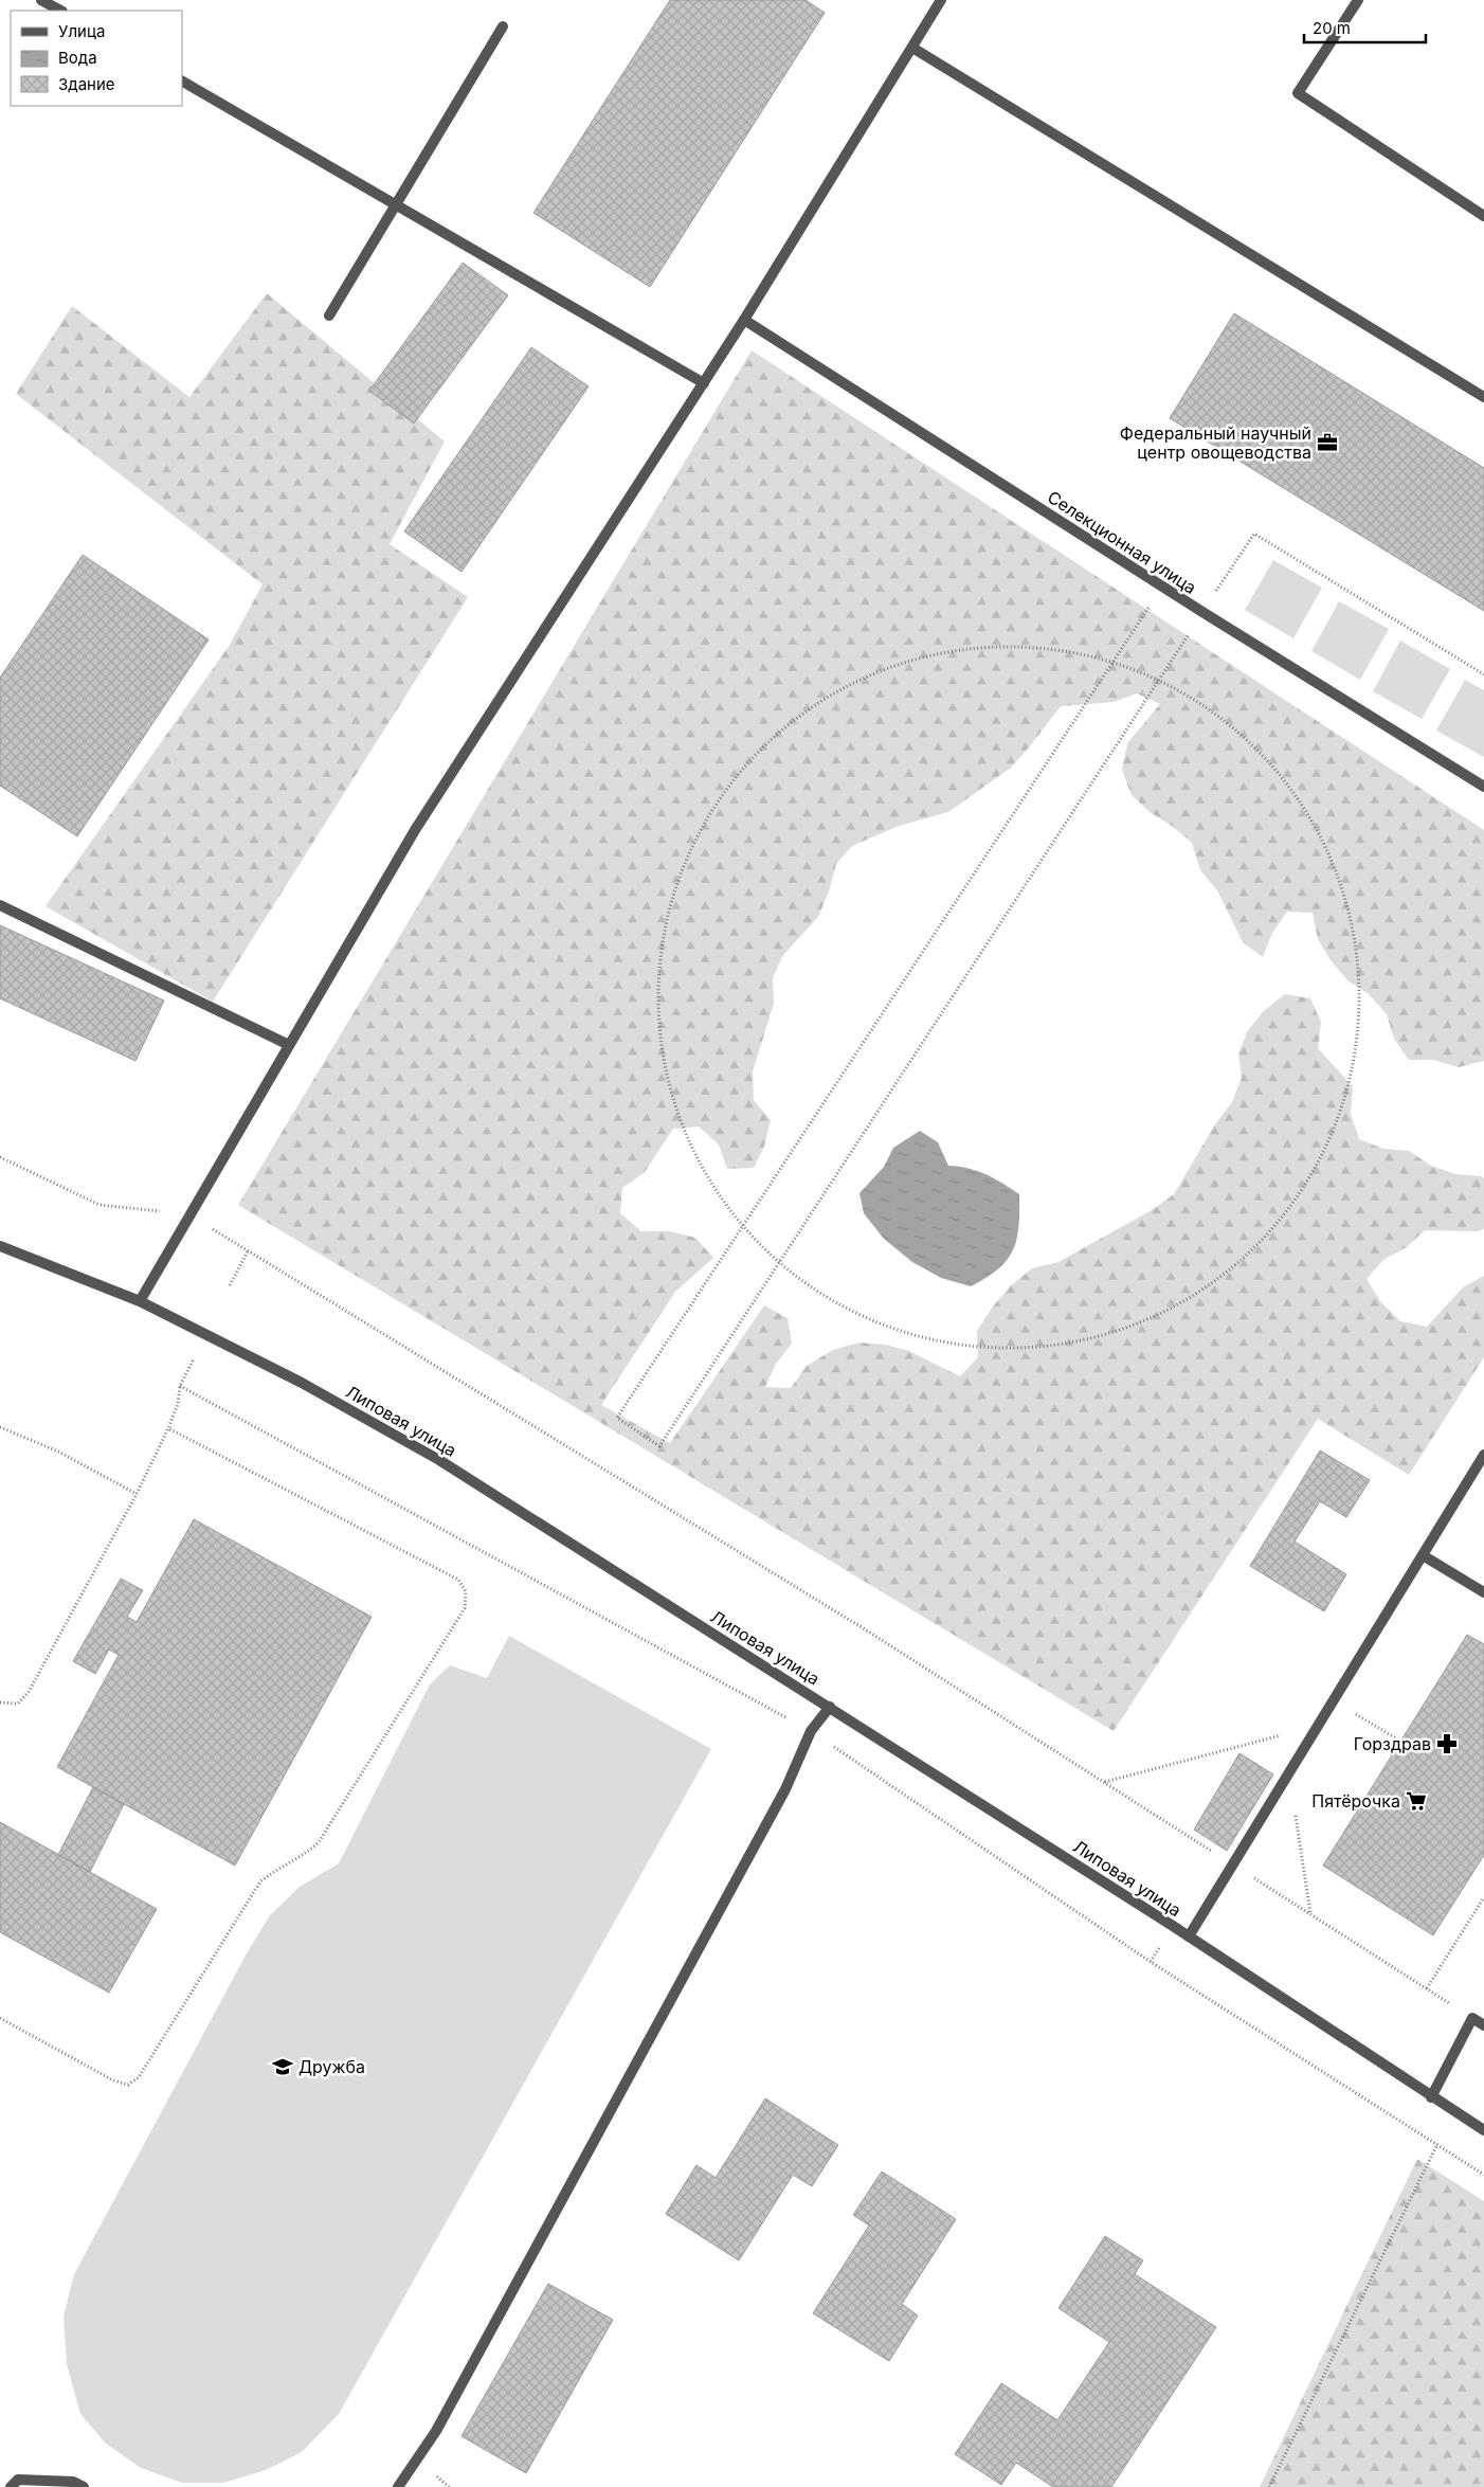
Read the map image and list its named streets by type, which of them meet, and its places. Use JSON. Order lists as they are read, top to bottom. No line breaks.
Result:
{"streets":{"street":["Селекционная улица","Липовая улица"]},"places":{"office":["Федеральный научный центр овощеводства"],"pharmacy":["Горздрав"],"supermarket":["Пятёрочка"],"school or university":["Дружба"]},"legend":["Улица","Вода","Здание"],"scale_bar":"20 m"}
